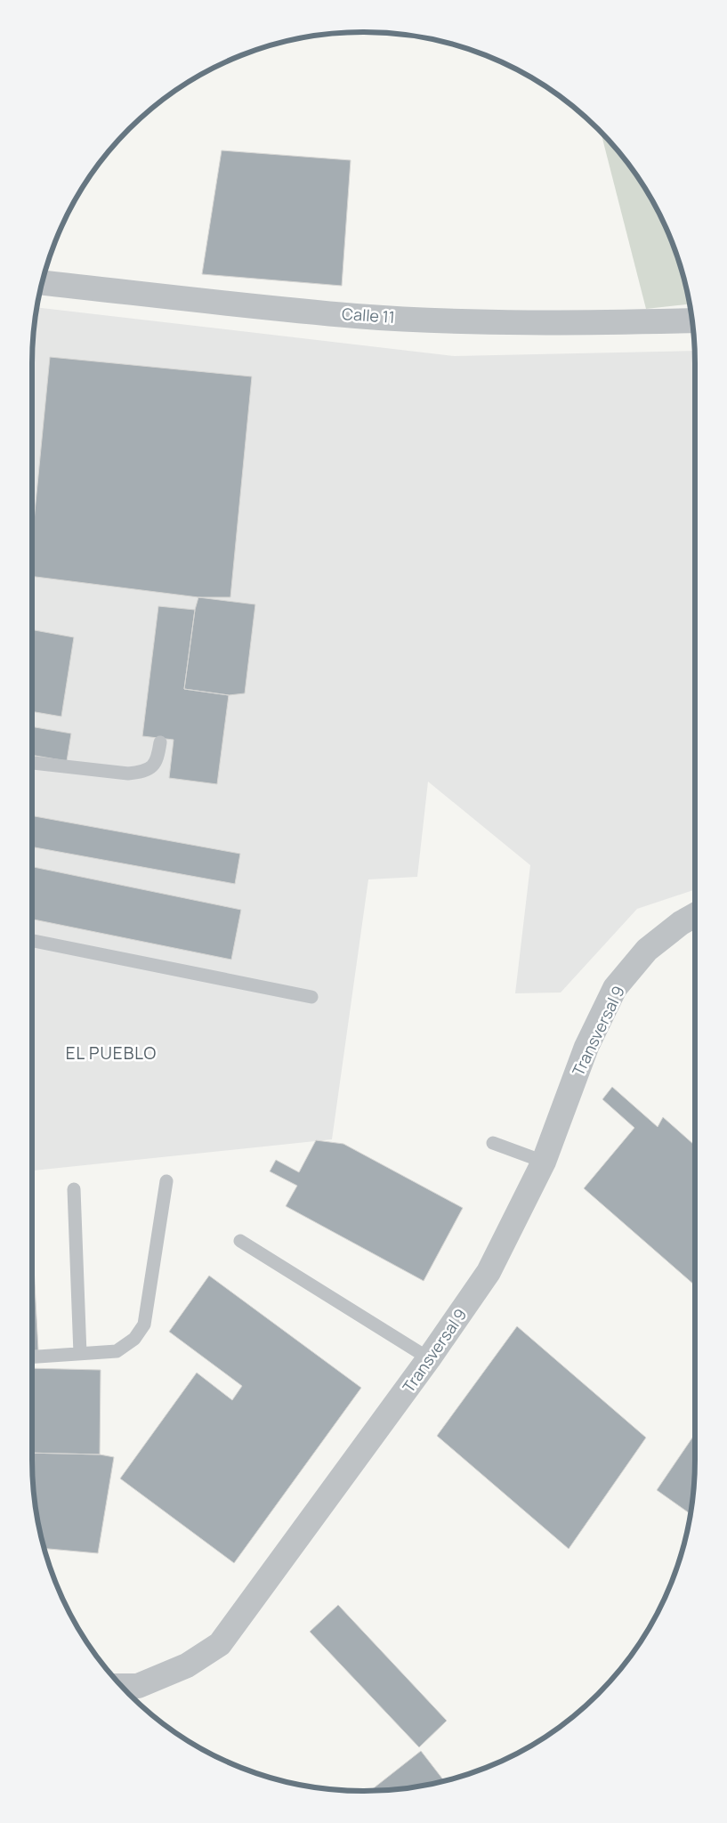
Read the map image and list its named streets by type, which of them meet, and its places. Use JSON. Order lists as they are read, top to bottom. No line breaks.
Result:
{"streets":{"street":["Calle 11","Transversal 9"]},"districts":["EL PUEBLO"]}
